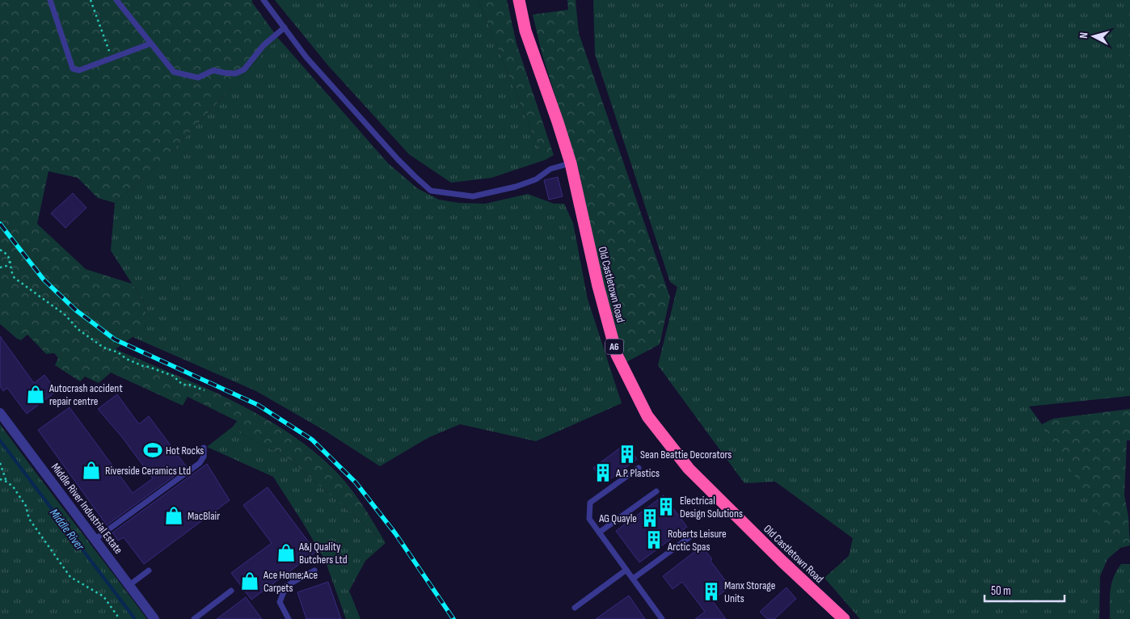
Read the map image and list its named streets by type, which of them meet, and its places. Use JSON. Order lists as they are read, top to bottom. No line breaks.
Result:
{"streets":{"highway":["Old Castletown Road","A6"],"street":["Middle River Industrial Estate"]},"water":["Middle River"],"places":{"shop":["Autocrash accident repair centre","Riverside Ceramics Ltd","MacBlair","A&J Quality Butchers Ltd","Ace Home;Ace Carpets"],"sports":["Hot Rocks"],"building":["Sean Beattie Decorators","A.P. Plastics","Electrical Design Solutions","AG Quayle","Roberts Leisure Arctic Spas","Manx Storage Units"]},"scale_bar":"50 m","north":"left"}
